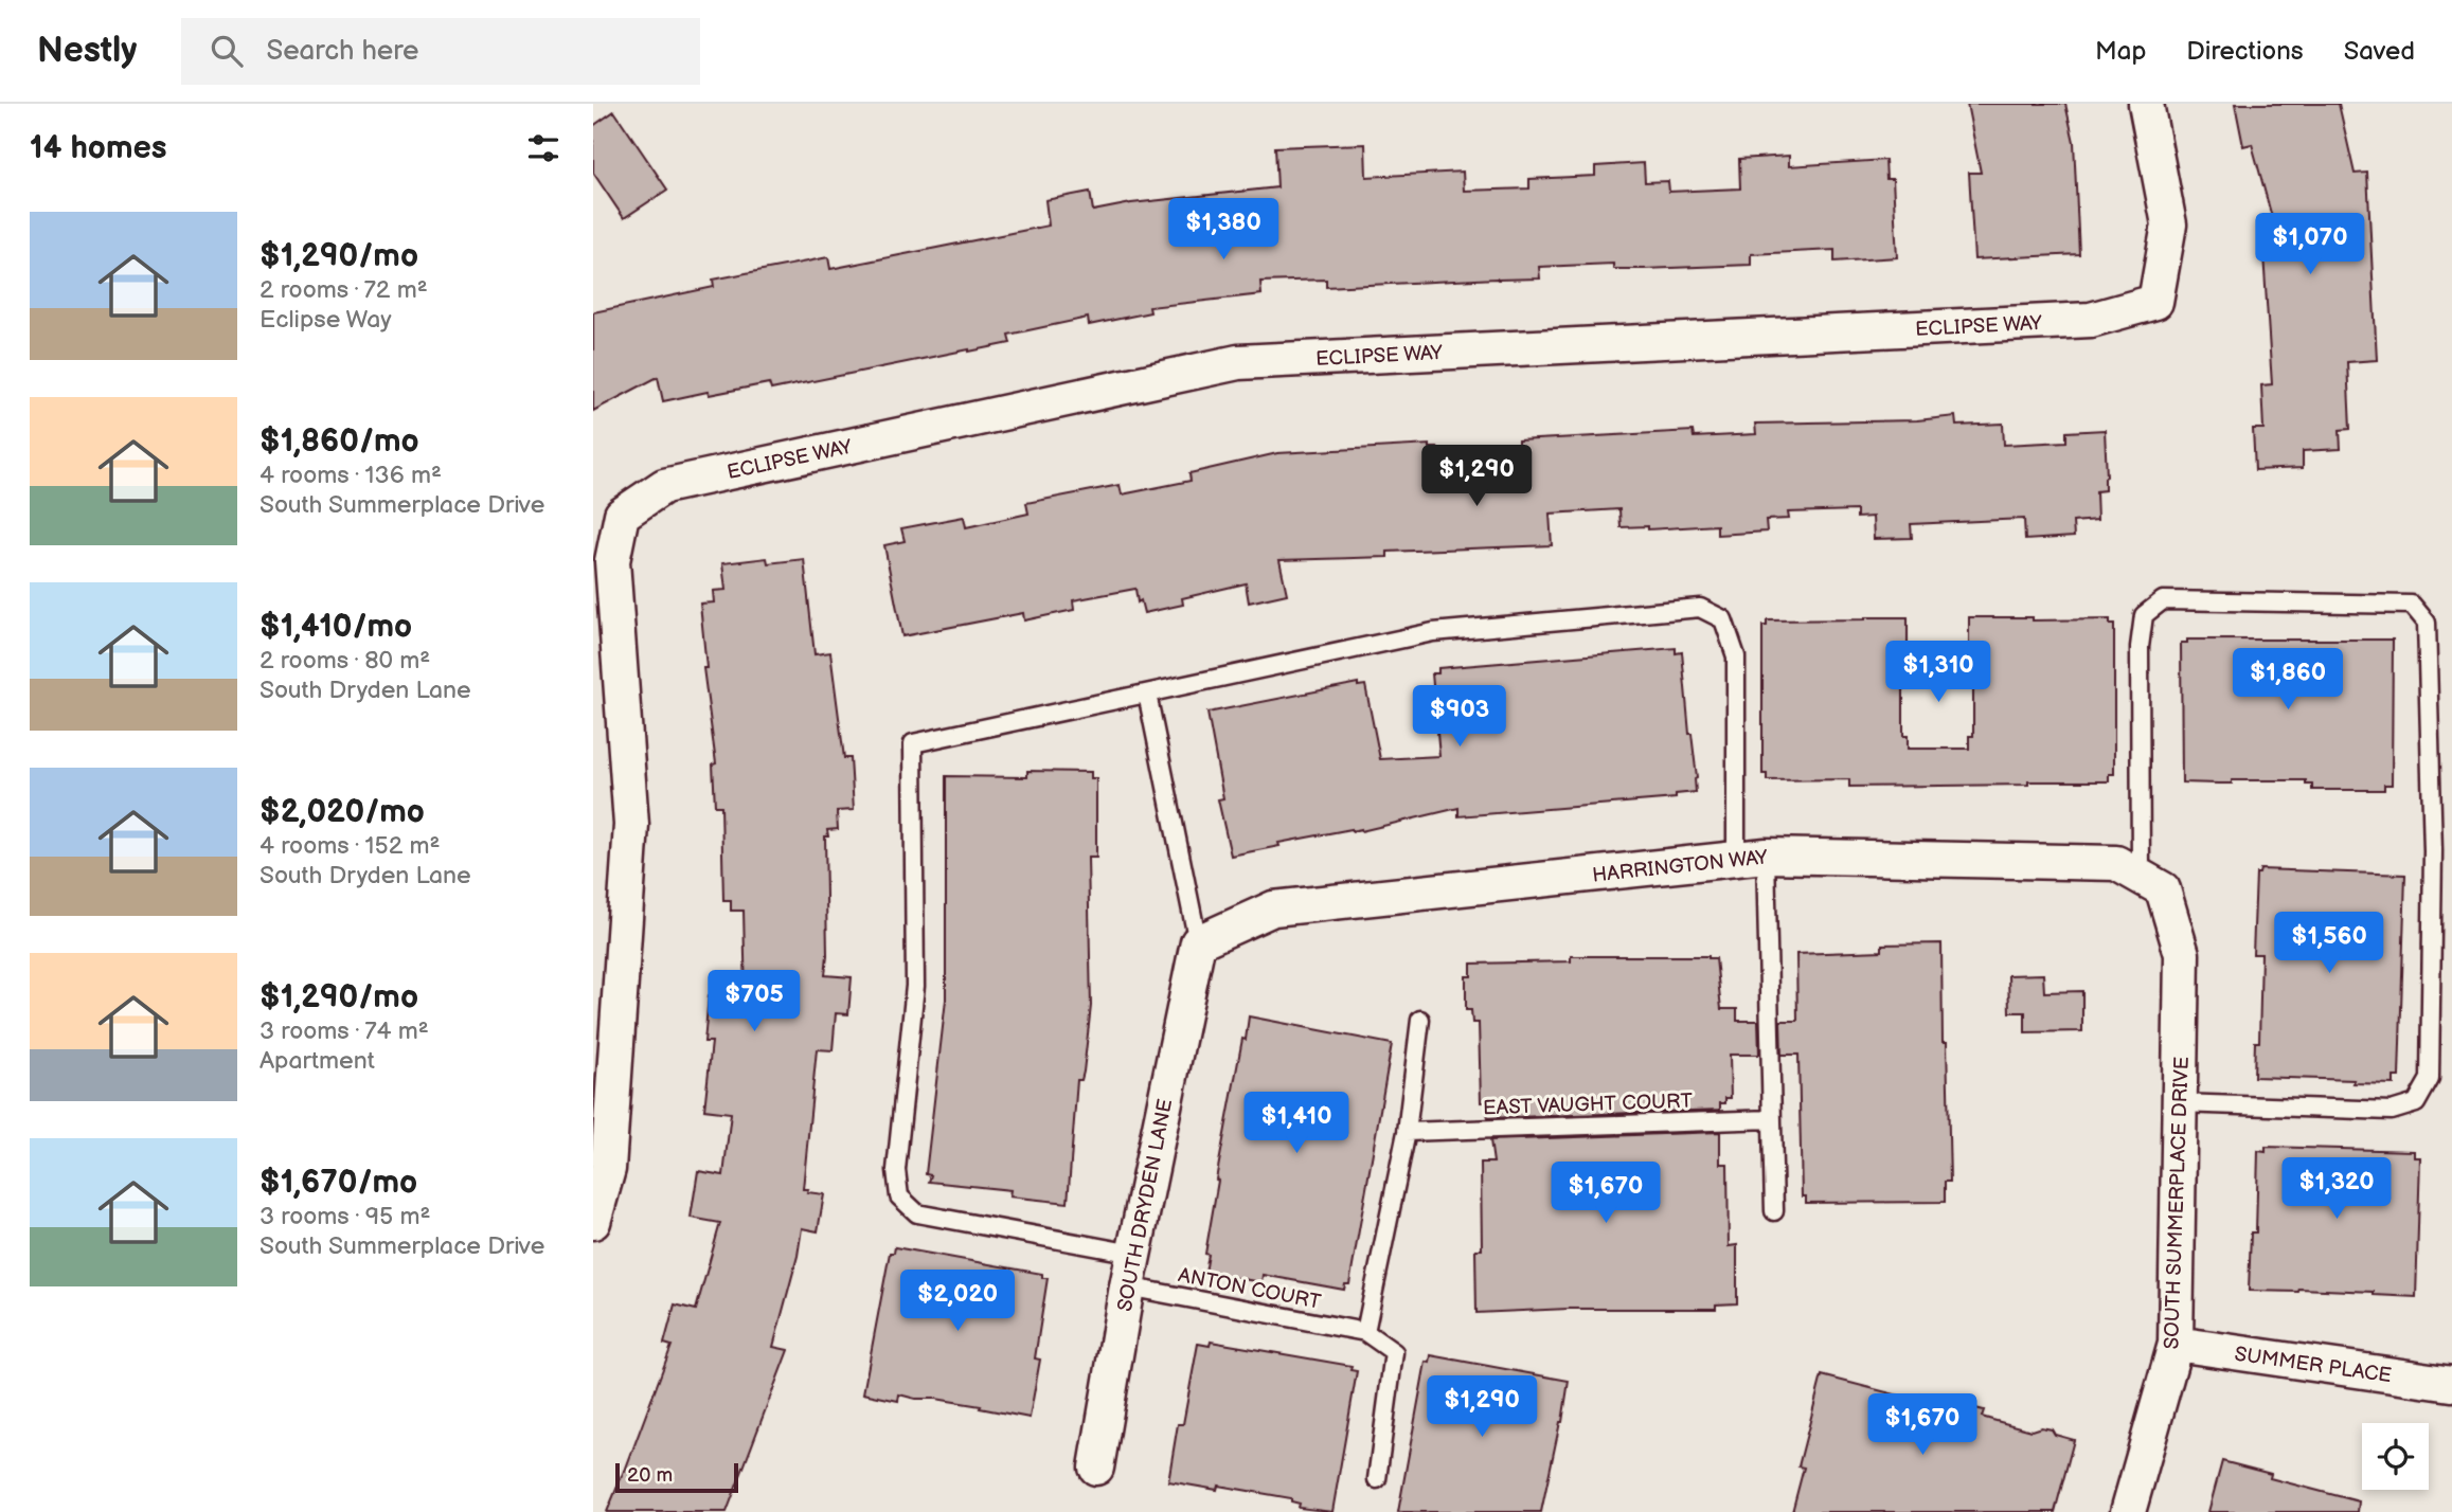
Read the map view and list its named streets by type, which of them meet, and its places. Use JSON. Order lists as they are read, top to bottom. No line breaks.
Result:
{"streets":{"street":["ECLIPSE WAY","HARRINGTON WAY","SOUTH SUMMERPLACE DRIVE","SOUTH DRYDEN LANE","SUMMER PLACE"],"lane":["EAST VAUGHT COURT","ANTON COURT"]},"crossings":[["HARRINGTON WAY","SOUTH SUMMERPLACE DRIVE"],["HARRINGTON WAY","SOUTH DRYDEN LANE"],["SOUTH SUMMERPLACE DRIVE","SUMMER PLACE"],["SOUTH DRYDEN LANE","ANTON COURT"]],"scale_bar":"20 m","page":{"header":"Nestly","search":"Search here","nav":["Map","Directions","Saved"],"heading":"14 homes","list":[{"name":"$1,290/mo","note":"2 rooms · 72 m² · Eclipse Way"},{"name":"$1,860/mo","note":"4 rooms · 136 m² · South Summerplace Drive"},{"name":"$1,410/mo","note":"2 rooms · 80 m² · South Dryden Lane"},{"name":"$2,020/mo","note":"4 rooms · 152 m² · South Dryden Lane"},{"name":"$1,290/mo","note":"3 rooms · 74 m² · Apartment"},{"name":"$1,670/mo","note":"3 rooms · 95 m² · South Summerplace Drive"}],"price":["$1,380","$1,070","$1,290","$1,310","$1,860","$903","$1,560","$705","$1,410","$1,320","$1,670","$2,020","$1,290","$1,670"],"scale":"20 m"}}
